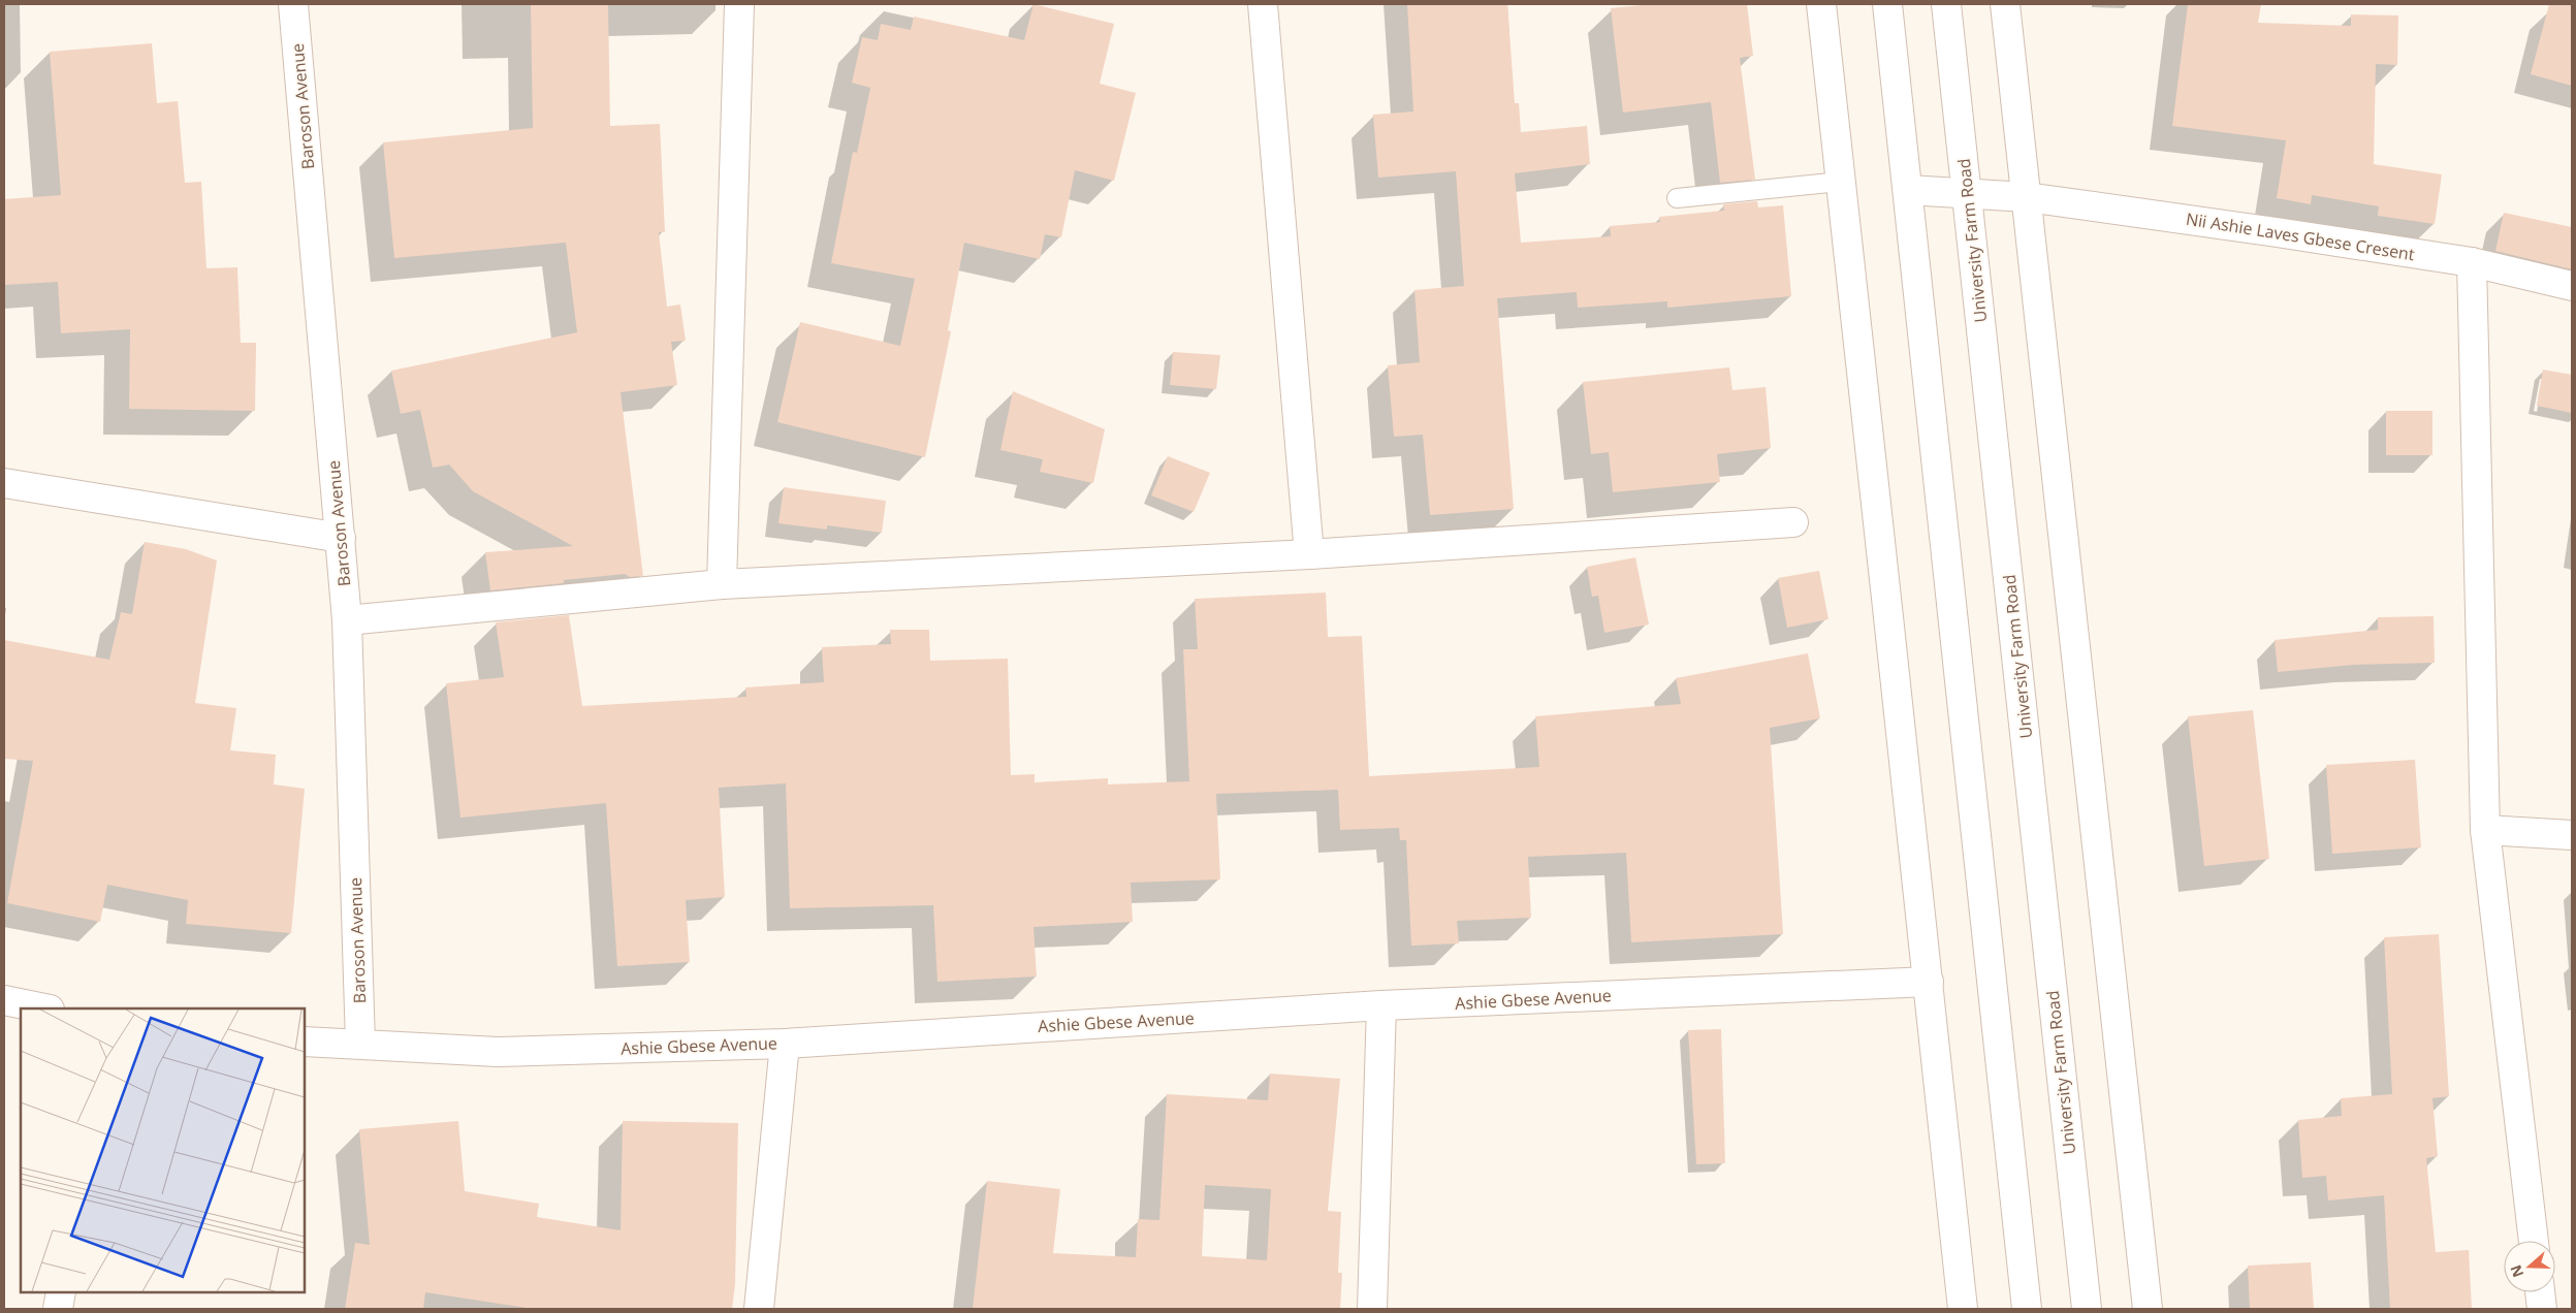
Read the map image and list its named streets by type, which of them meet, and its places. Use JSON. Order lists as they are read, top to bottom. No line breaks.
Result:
{"streets":{"street":["Baroson Avenue","Nii Ashie Laves Gbese Cresent","University Farm Road","Ashie Gbese Avenue"]},"crossings":[["Baroson Avenue","Ashie Gbese Avenue"],["Nii Ashie Laves Gbese Cresent","University Farm Road"]],"north":"left"}
